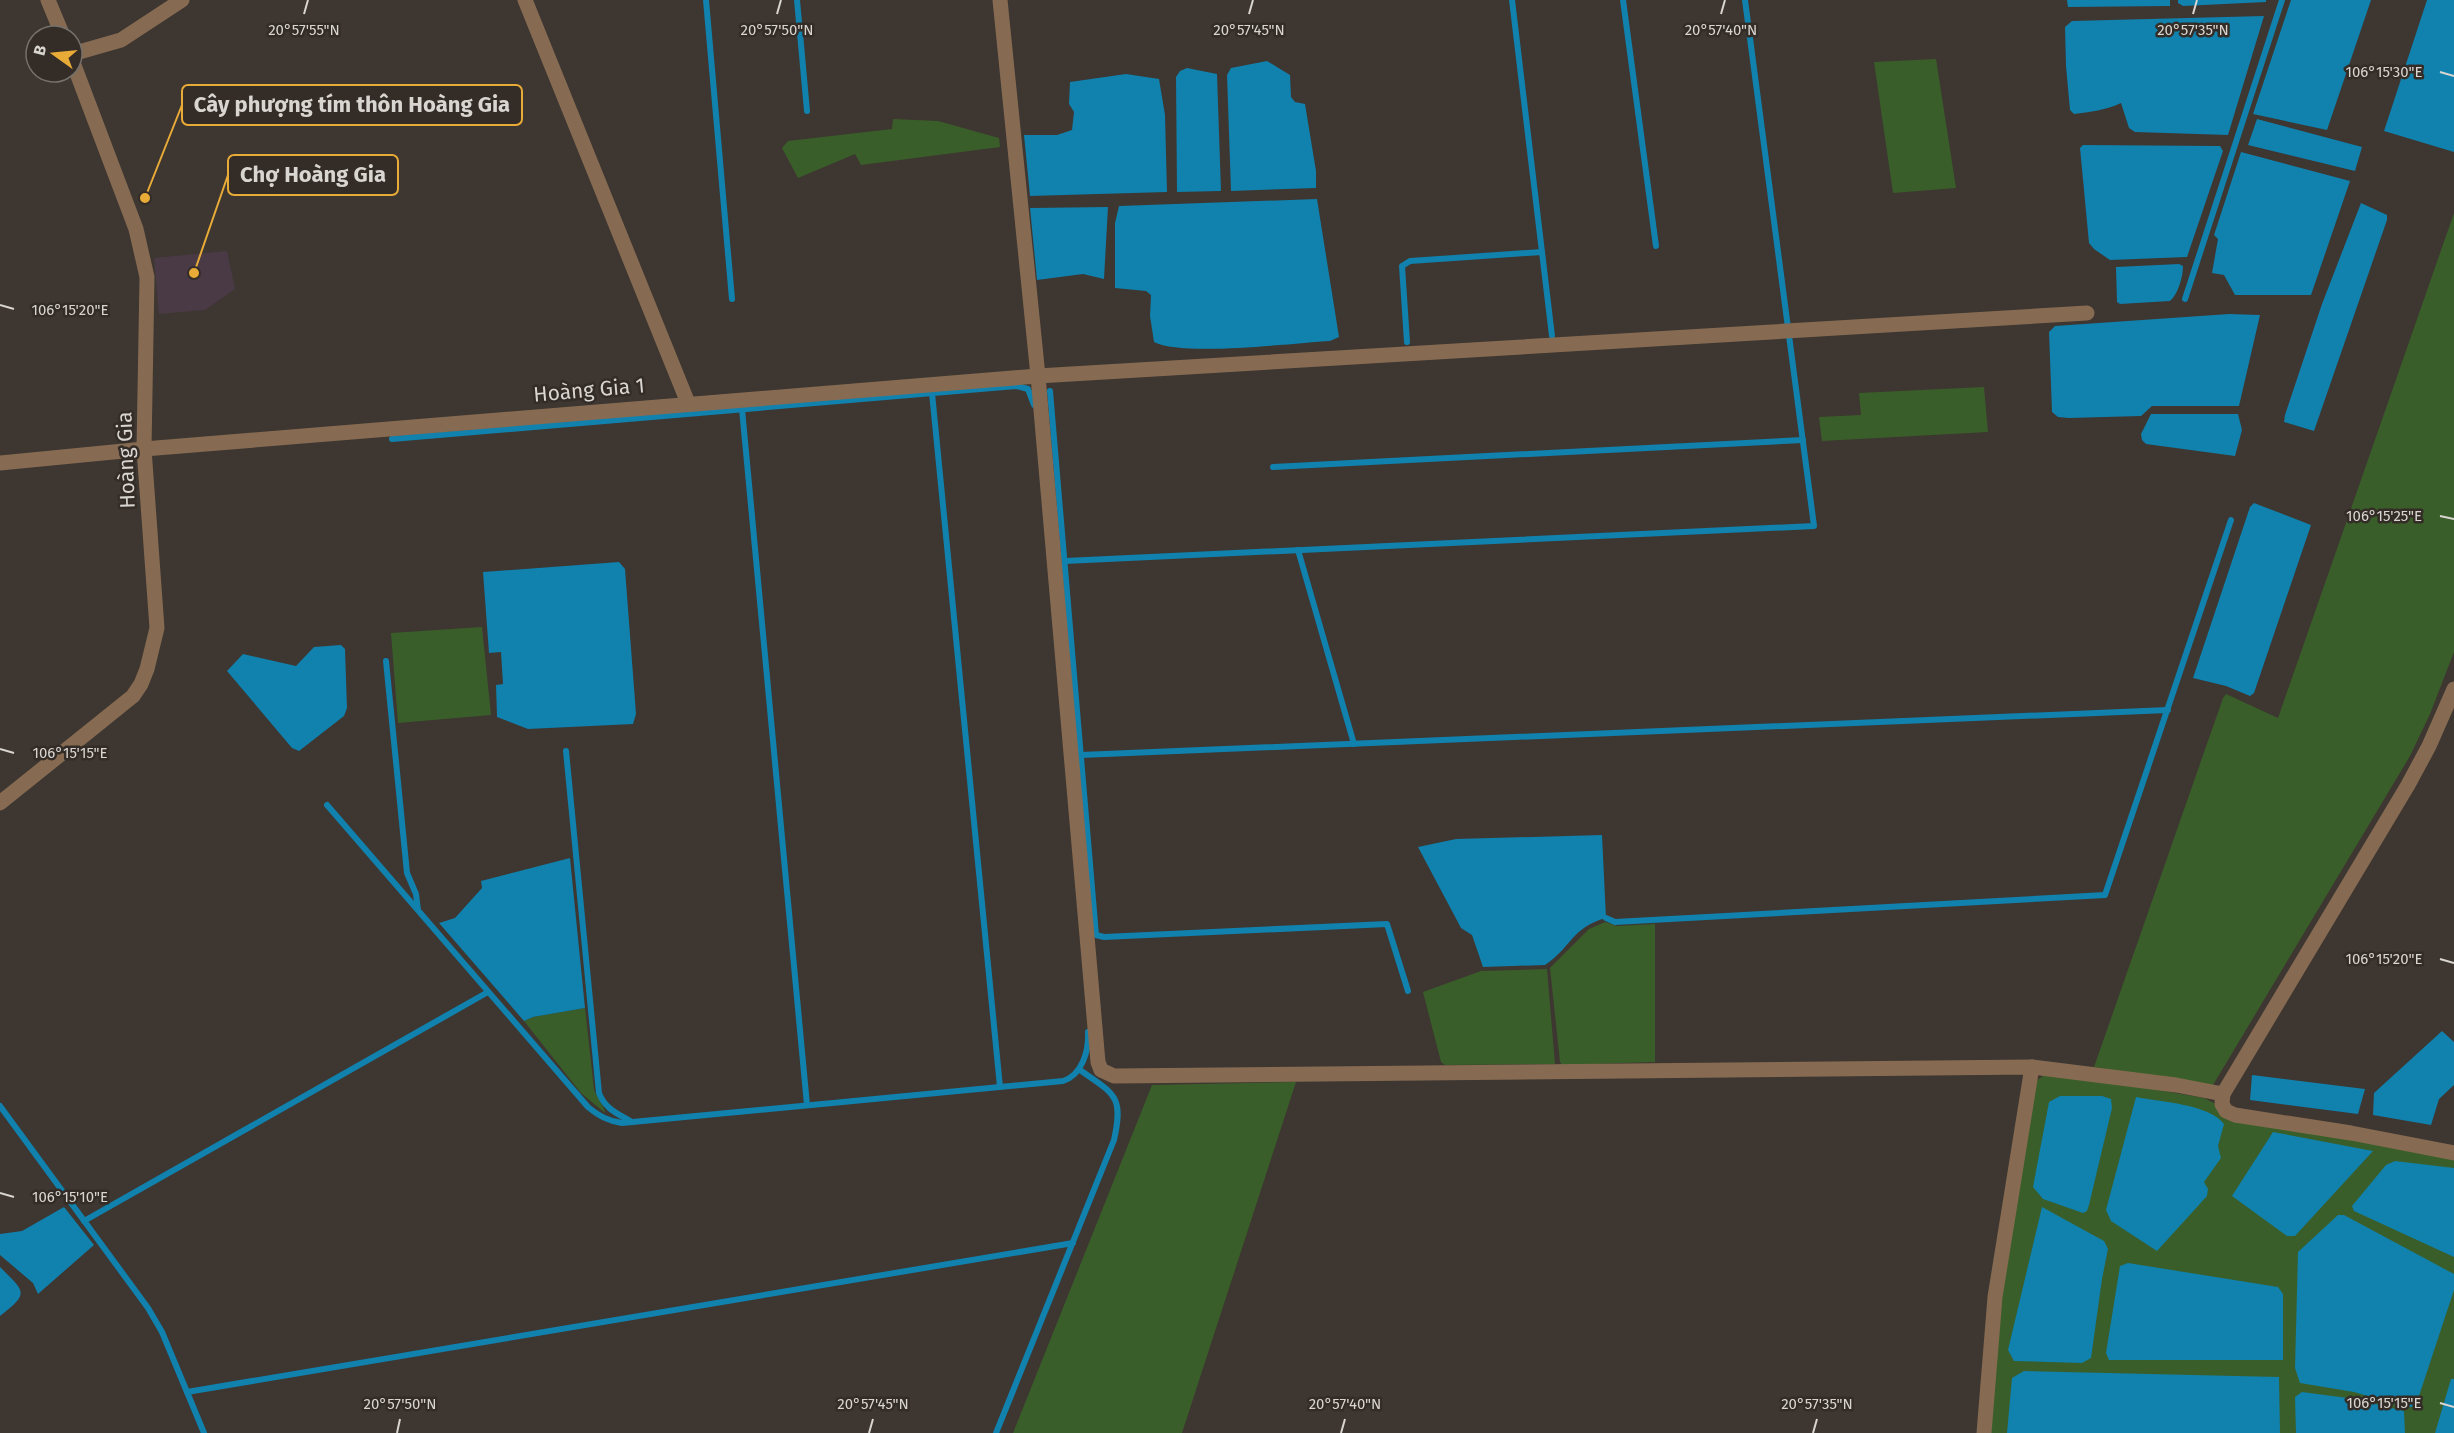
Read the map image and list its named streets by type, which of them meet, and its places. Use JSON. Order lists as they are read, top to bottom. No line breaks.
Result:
{"streets":{"street":["Hoàng Gia 1","Hoàng Gia"]},"crossings":[["Hoàng Gia 1","Hoàng Gia"]],"places":["Cây phượng tím thôn Hoàng Gia","Chợ Hoàng Gia"],"north":"left","coordinates":["20°57'55\"N","20°57'50\"N","20°57'45\"N","20°57'40\"N","20°57'35\"N","106°15'30\"E","106°15'20\"E","106°15'25\"E","106°15'15\"E","106°15'10\"E"]}
